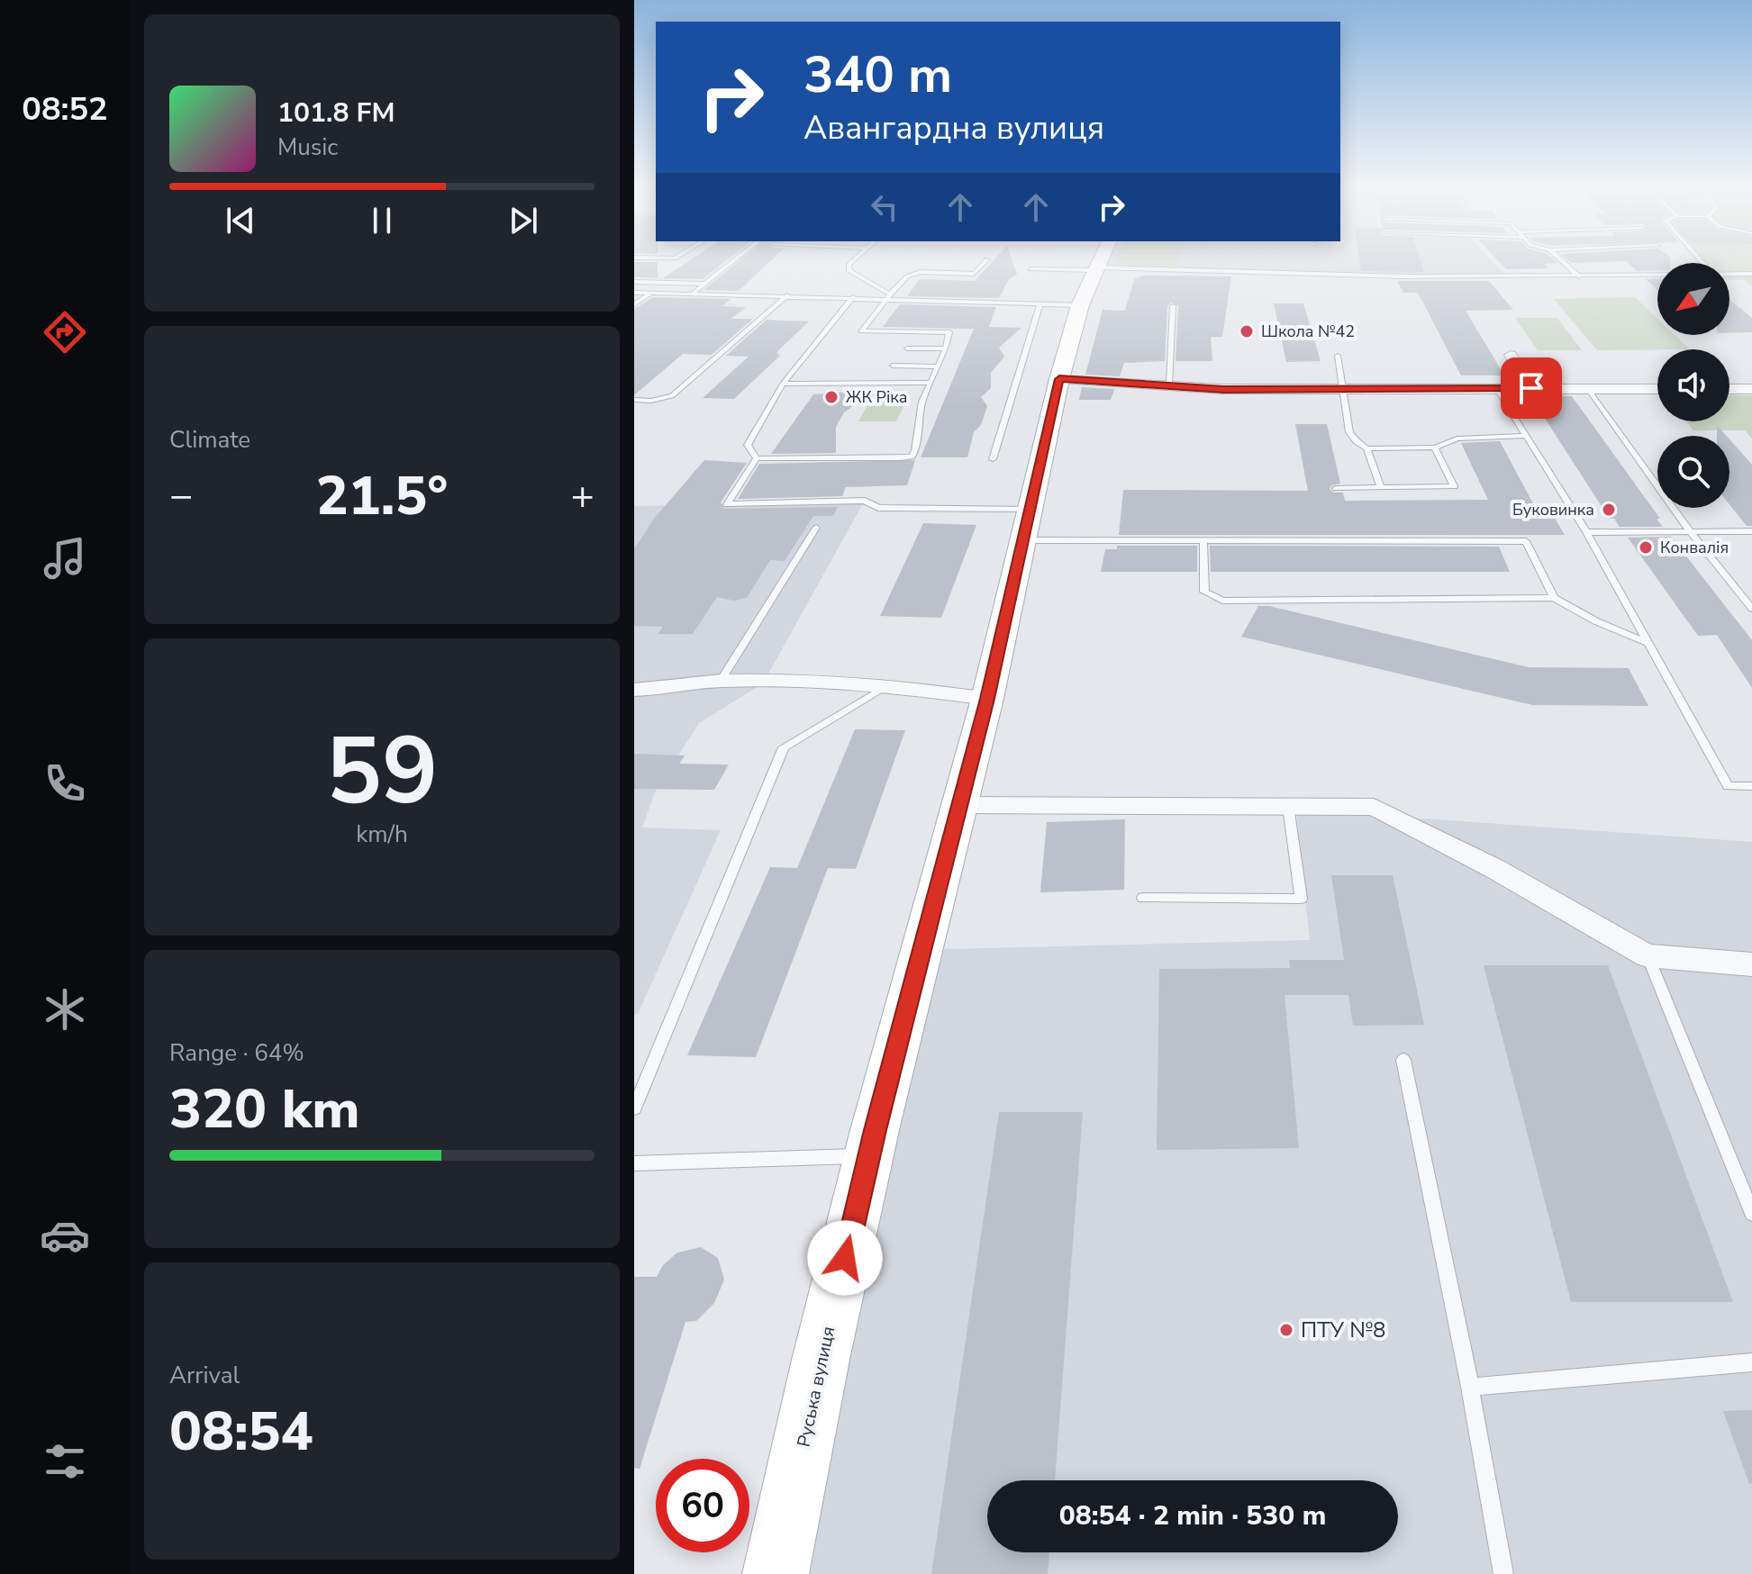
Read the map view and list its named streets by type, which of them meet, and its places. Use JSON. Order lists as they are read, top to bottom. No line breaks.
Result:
{"streets":{"main road":["Руська вулиця"]},"places":["Школа №42","ЖК Ріка","Буковинка","Конвалія","ПТУ №8"],"north":"bottom left","page":{"tabs":"08:52","turn":["340 m","Авангардна вулиця"],"song":["101.8 FM","Music"],"tile":["Climate",["59","km/h"],["Range · 64%","320 km"],["Arrival","08:54"]],"heat":["−","21.5°","+"],"limit":"60","trip":"08:54 · 2 min · 530 m"}}
